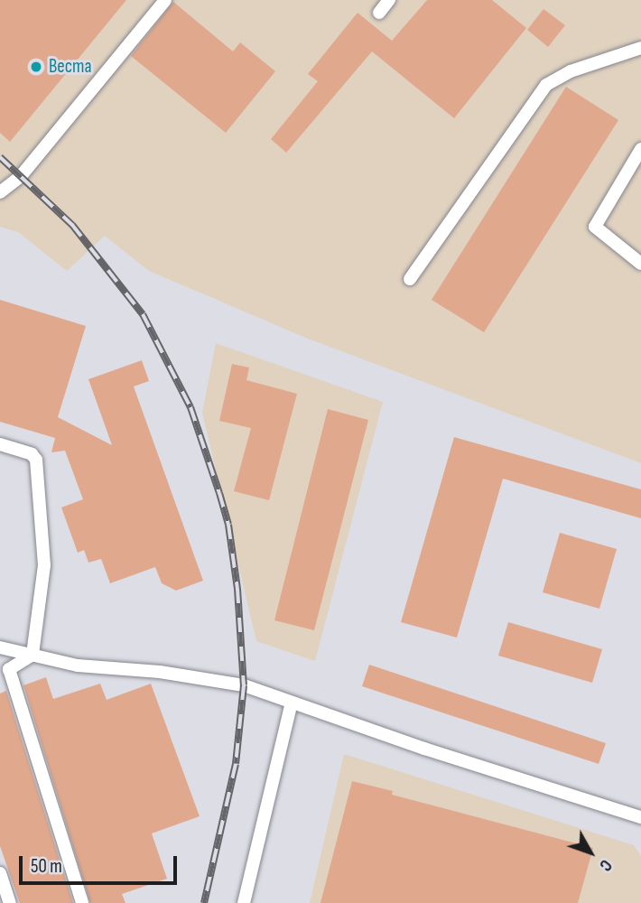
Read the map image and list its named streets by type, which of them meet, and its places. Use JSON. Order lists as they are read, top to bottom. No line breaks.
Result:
{"places":["Веста"],"scale_bar":"50 m","north":"bottom right"}
